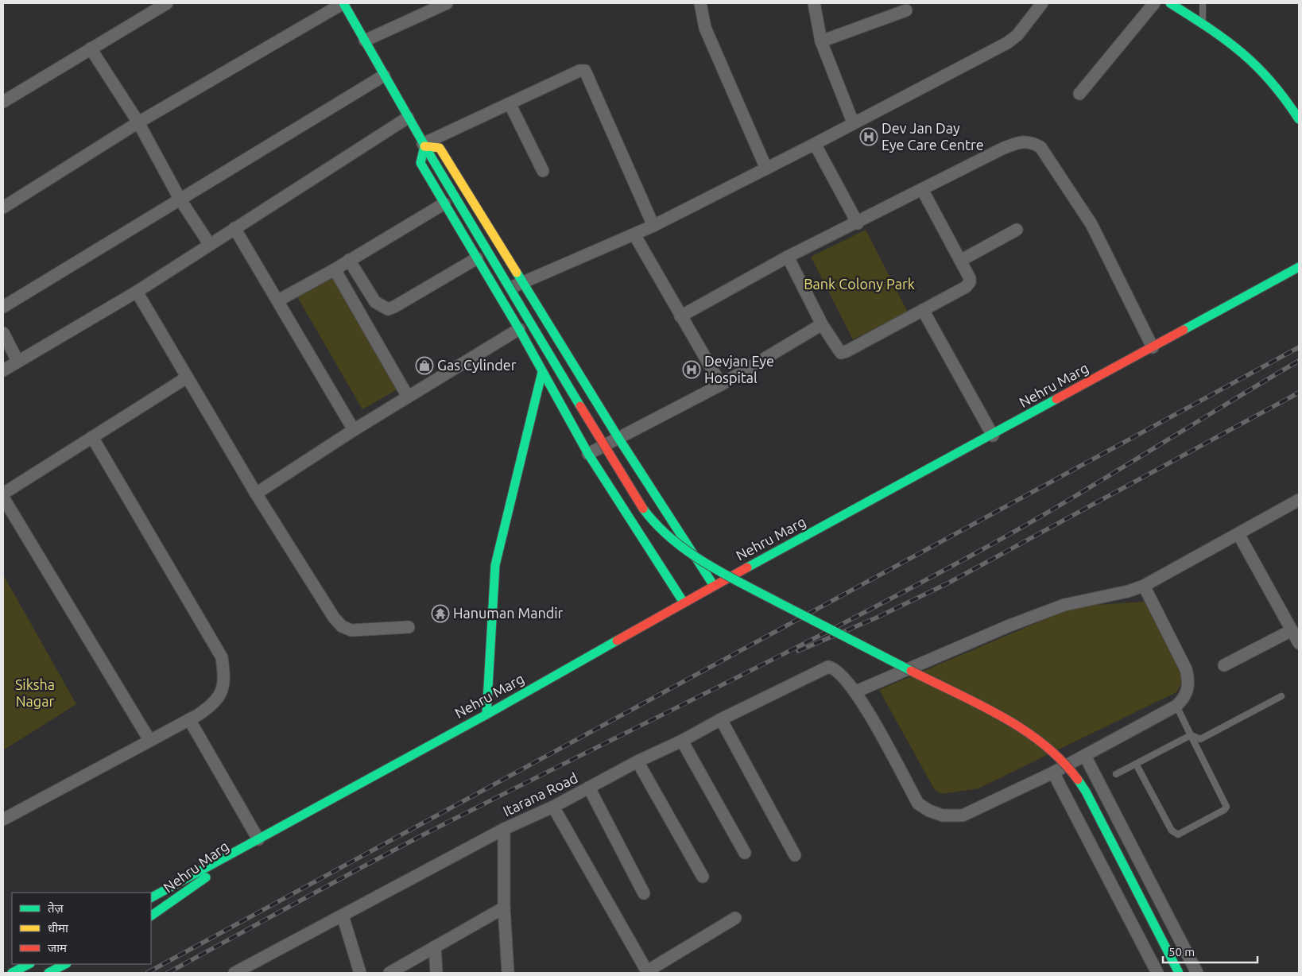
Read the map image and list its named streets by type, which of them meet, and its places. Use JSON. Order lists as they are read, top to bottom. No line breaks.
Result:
{"streets":{"street":["Nehru Marg","Itarana Road"]},"parks":["Bank Colony Park","Siksha Nagar"],"places":{"hospital":["Dev Jan Day Eye Care Centre","Devjan Eye Hospital"],"shop":["Gas Cylinder"],"temple":["Hanuman Mandir"]},"legend":["तेज़","धीमा","जाम"],"scale_bar":"50 m"}
